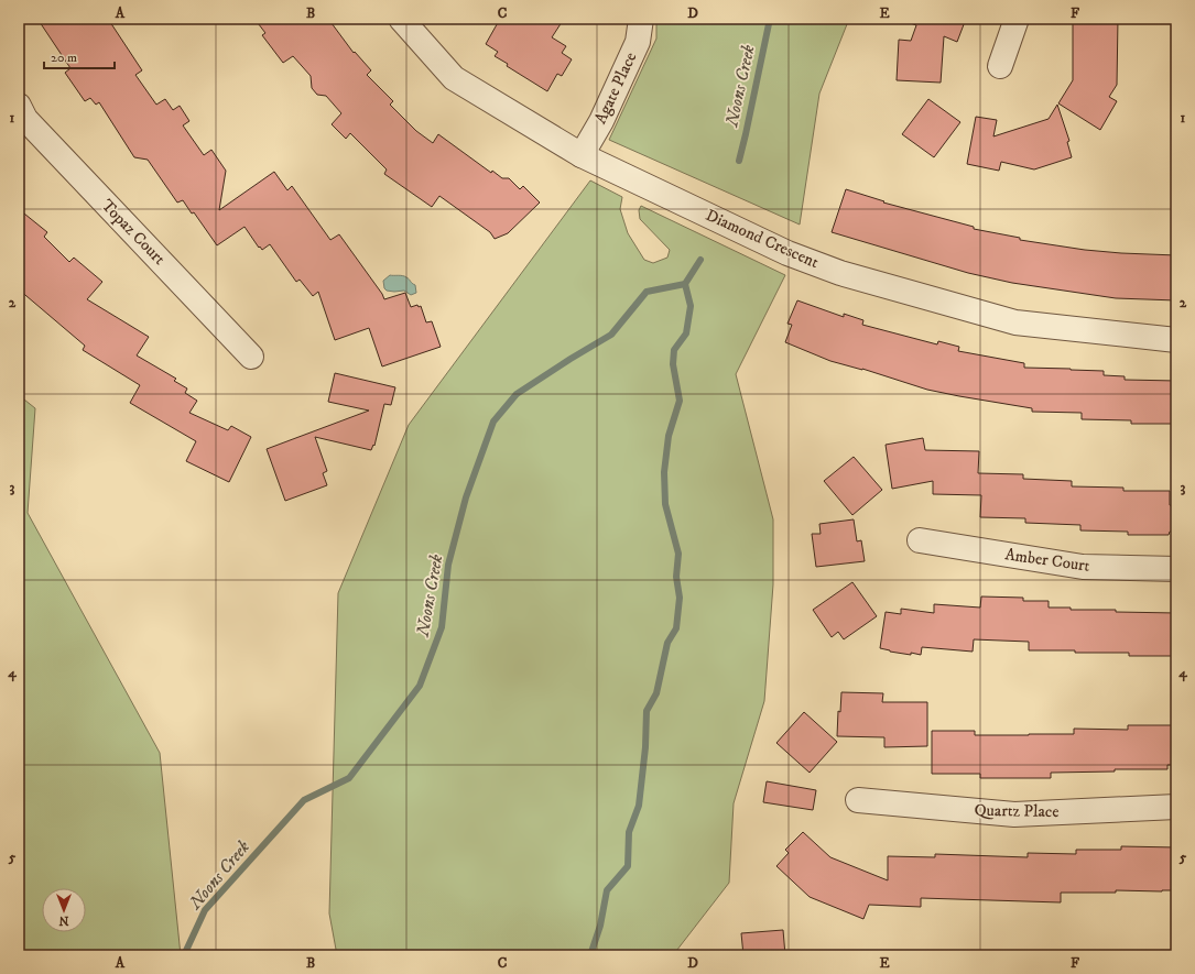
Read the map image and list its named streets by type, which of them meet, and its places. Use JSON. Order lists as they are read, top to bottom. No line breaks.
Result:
{"streets":{"street":["Agate Place","Topaz Court","Diamond Crescent","Amber Court","Quartz Place"]},"crossings":[["Agate Place","Diamond Crescent"]],"water":["Noons Creek"],"scale_bar":"20 m","north":"bottom","grid":{"columns":["A","B","C","D","E","F"],"rows":["1","2","3","4","5"]}}
